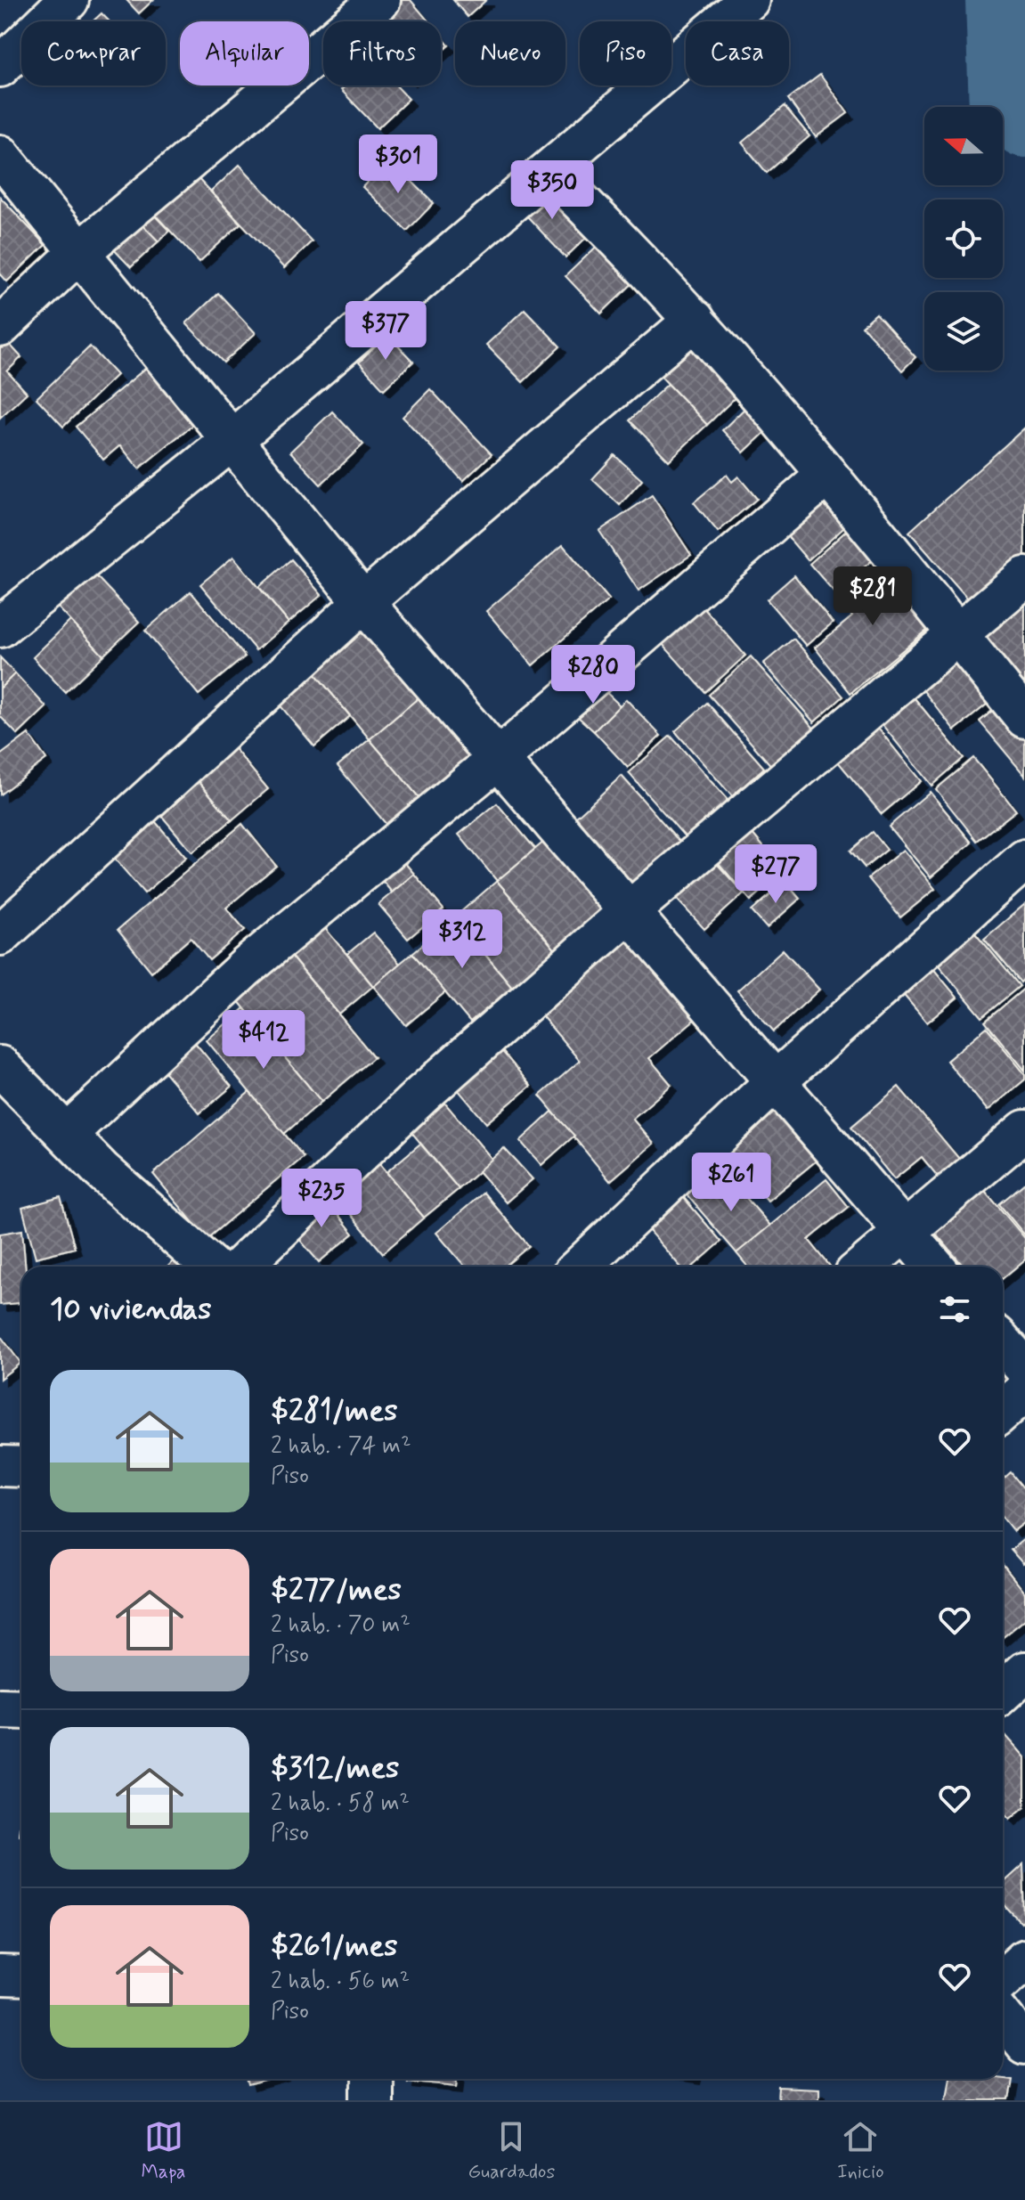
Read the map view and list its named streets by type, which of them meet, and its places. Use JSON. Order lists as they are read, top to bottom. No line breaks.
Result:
{"north":"left","page":{"chip":["Comprar","Alquilar","Filtros","Nuevo","Piso","Casa"],"price":["$301","$350","$377","$281","$280","$277","$312","$412","$261","$235"],"heading":"10 viviendas","list":[{"name":"$281/mes","note":"2 hab. · 74 m² · Piso"},{"name":"$277/mes","note":"2 hab. · 70 m² · Piso"},{"name":"$312/mes","note":"2 hab. · 58 m² · Piso"},{"name":"$261/mes","note":"2 hab. · 56 m² · Piso"}],"tabs":["Mapa","Guardados","Inicio"]}}
